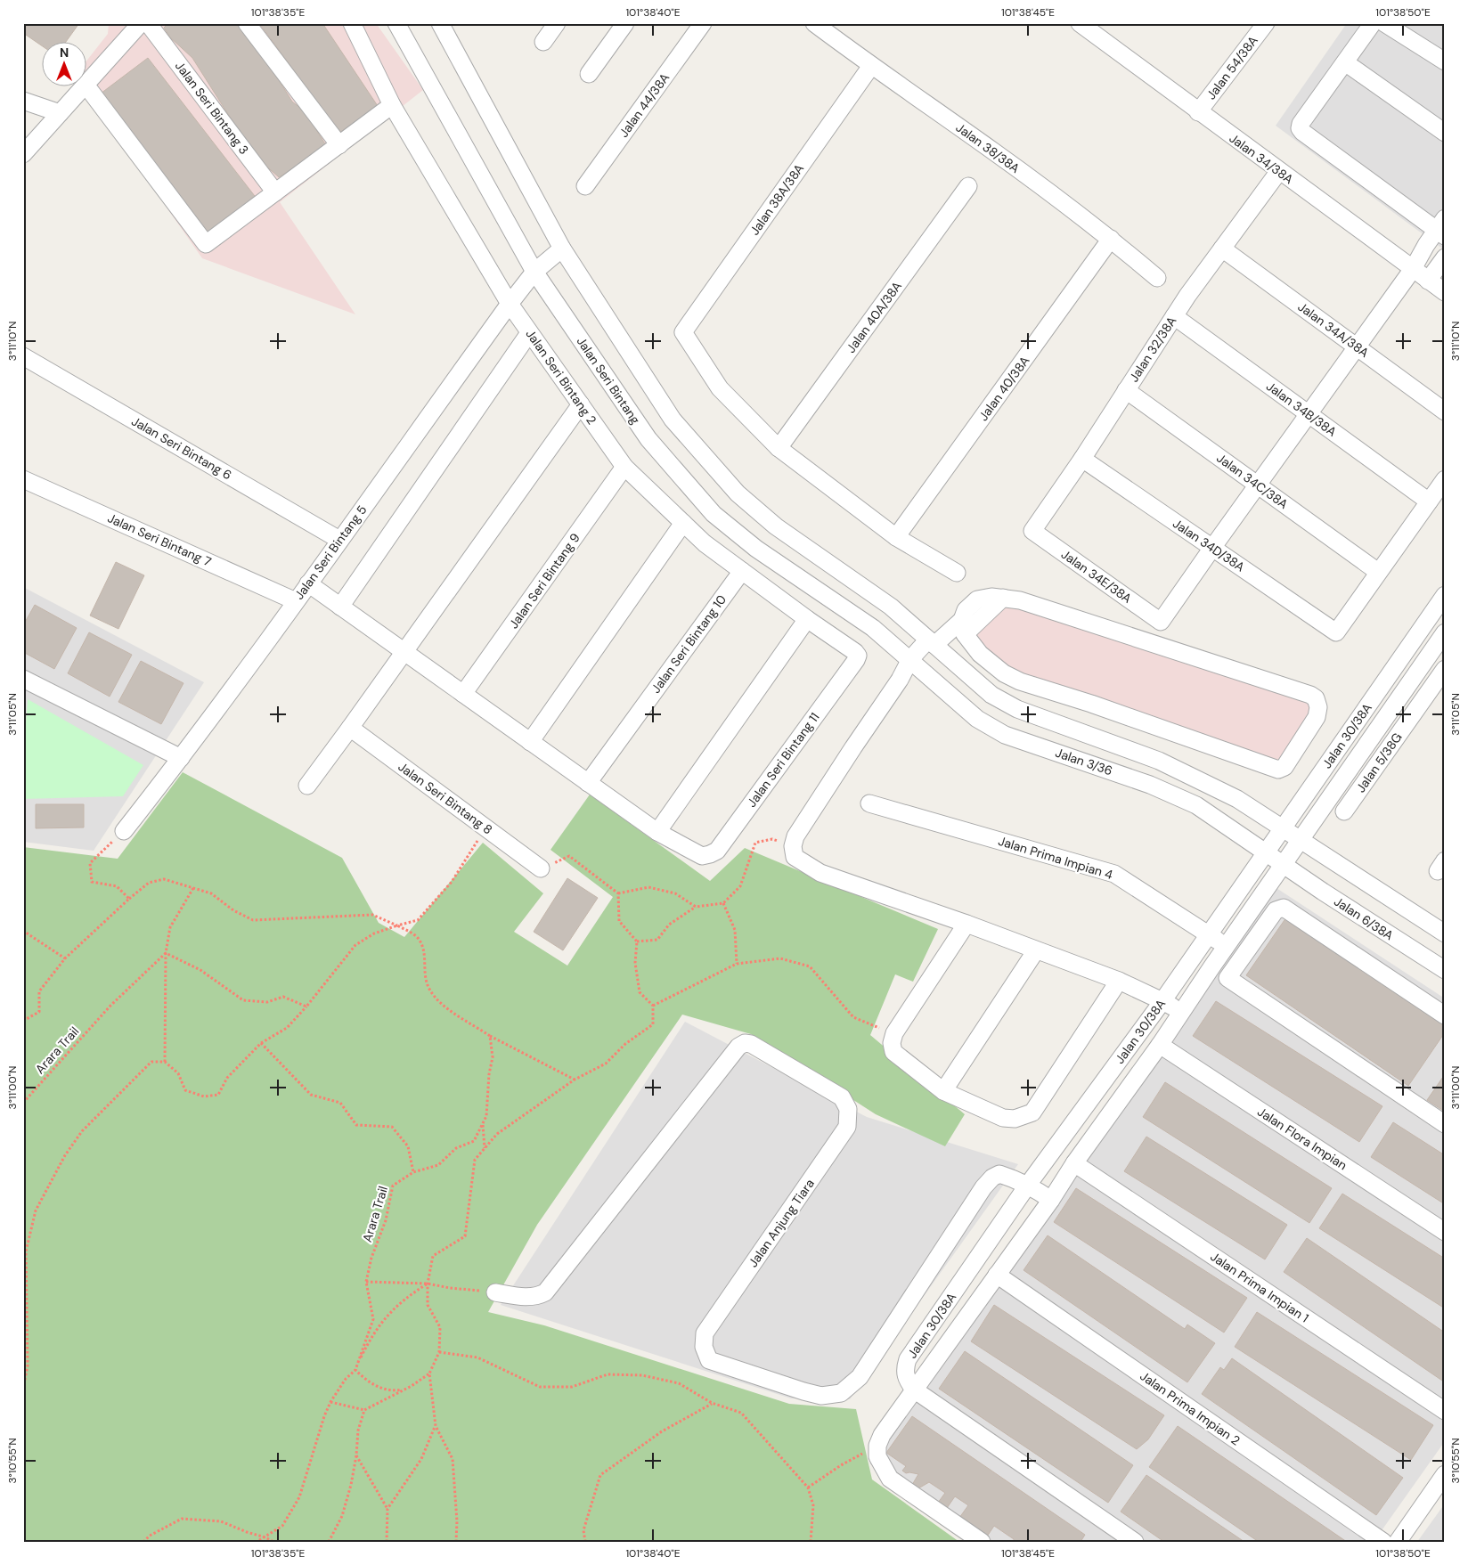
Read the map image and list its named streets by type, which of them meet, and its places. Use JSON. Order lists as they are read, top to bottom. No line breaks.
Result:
{"streets":{"street":["Jalan 54/38A","Jalan 44/38A","Jalan Seri Bintang 3","Jalan 38/38A","Jalan 34/38A","Jalan 38A/38A","Jalan 40A/38A","Jalan 34A/38A","Jalan 32/38A","Jalan Seri Bintang 2","Jalan Seri Bintang","Jalan 40/38A","Jalan 34B/38A","Jalan Seri Bintang 6","Jalan 34C/38A","Jalan Seri Bintang 7","Jalan 34D/38A","Jalan Seri Bintang 5","Jalan 34E/38A","Jalan Seri Bintang 9","Jalan Seri Bintang 10","Jalan 30/38A","Jalan Seri Bintang 11","Jalan 3/36","Jalan 5/38G","Jalan Seri Bintang 8","Jalan Prima Impian 4","Jalan 6/38A","Jalan Flora Impian","Jalan Anjung Tiara","Jalan Prima Impian 1","Jalan Prima Impian 2"],"path":["Arara Trail"]},"crossings":[["Jalan 54/38A","Jalan 34/38A"],["Jalan 38/38A","Jalan 38A/38A"],["Jalan 38/38A","Jalan 40/38A"],["Jalan 34/38A","Jalan 32/38A"],["Jalan 38A/38A","Jalan 40A/38A"],["Jalan 34A/38A","Jalan 32/38A"],["Jalan 32/38A","Jalan 34B/38A"],["Jalan 32/38A","Jalan 34C/38A"],["Jalan 32/38A","Jalan 34D/38A"],["Jalan 32/38A","Jalan 34E/38A"],["Jalan Seri Bintang 2","Jalan Seri Bintang 5"],["Jalan Seri Bintang 2","Jalan Seri Bintang 9"],["Jalan Seri Bintang 2","Jalan Seri Bintang 10"],["Jalan Seri Bintang 2","Jalan Seri Bintang 11"],["Jalan Seri Bintang","Jalan Seri Bintang 5"],["Jalan Seri Bintang","Jalan 3/36"],["Jalan Seri Bintang 6","Jalan Seri Bintang 5"],["Jalan 34C/38A","Jalan 34D/38A"],["Jalan Seri Bintang 7","Jalan Seri Bintang 5"],["Jalan 34D/38A","Jalan 34E/38A"],["Jalan 30/38A","Jalan 3/36"],["Jalan 30/38A","Jalan Prima Impian 4"],["Jalan 30/38A","Jalan 6/38A"],["Jalan 30/38A","Jalan Flora Impian"],["Jalan 30/38A","Jalan Anjung Tiara"],["Jalan 30/38A","Jalan Prima Impian 1"],["Jalan 30/38A","Jalan Prima Impian 2"],["Jalan 3/36","Jalan 6/38A"]],"north":"top","coordinates":["101°38'35\"E","101°38'40\"E","101°38'45\"E","101°38'50\"E","3°11'10\"N","3°11'05\"N","3°11'00\"N","3°10'55\"N"]}
